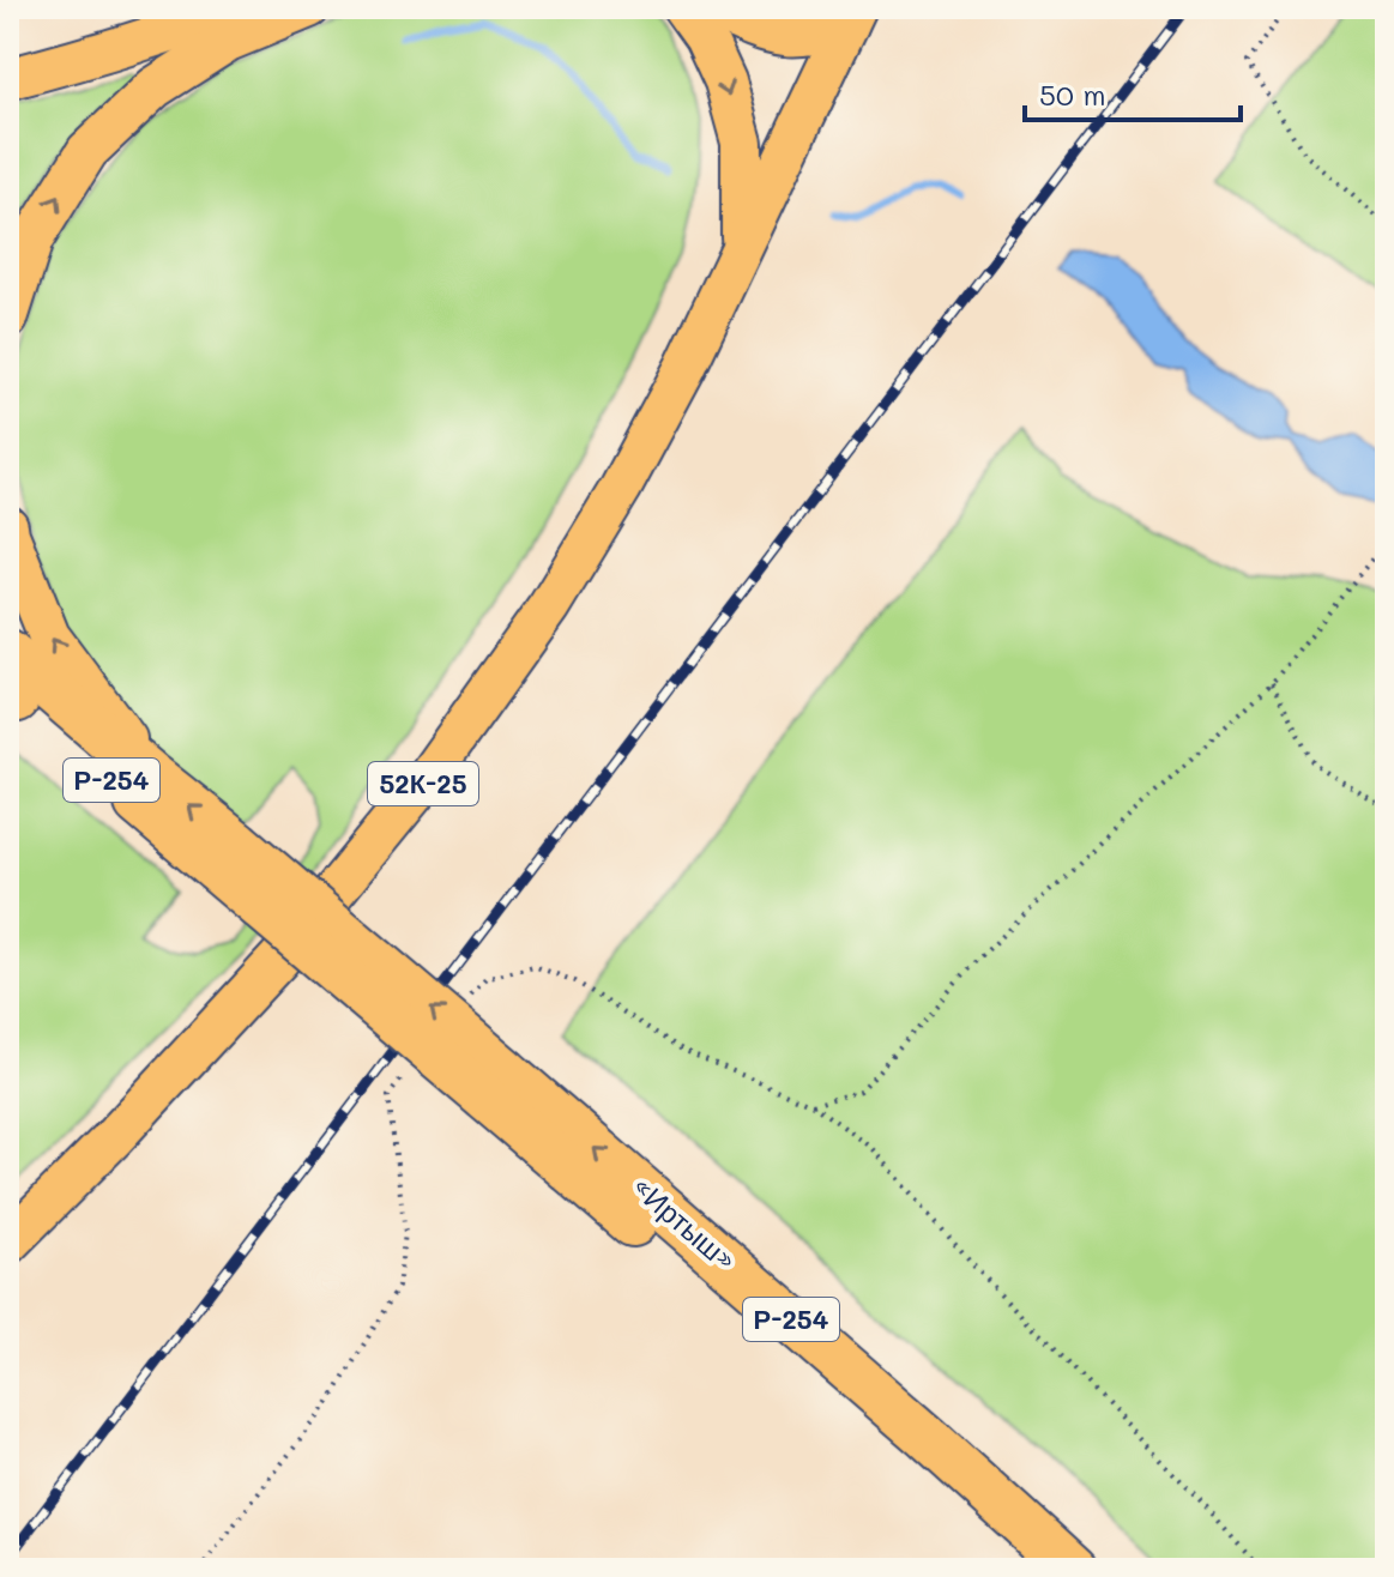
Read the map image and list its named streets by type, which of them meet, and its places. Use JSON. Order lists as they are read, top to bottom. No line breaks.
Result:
{"streets":{"highway":["Р-254","«Иртыш»"],"main road":["52К-25"]},"crossings":[["Р-254","«Иртыш»"]],"scale_bar":"50 m"}
